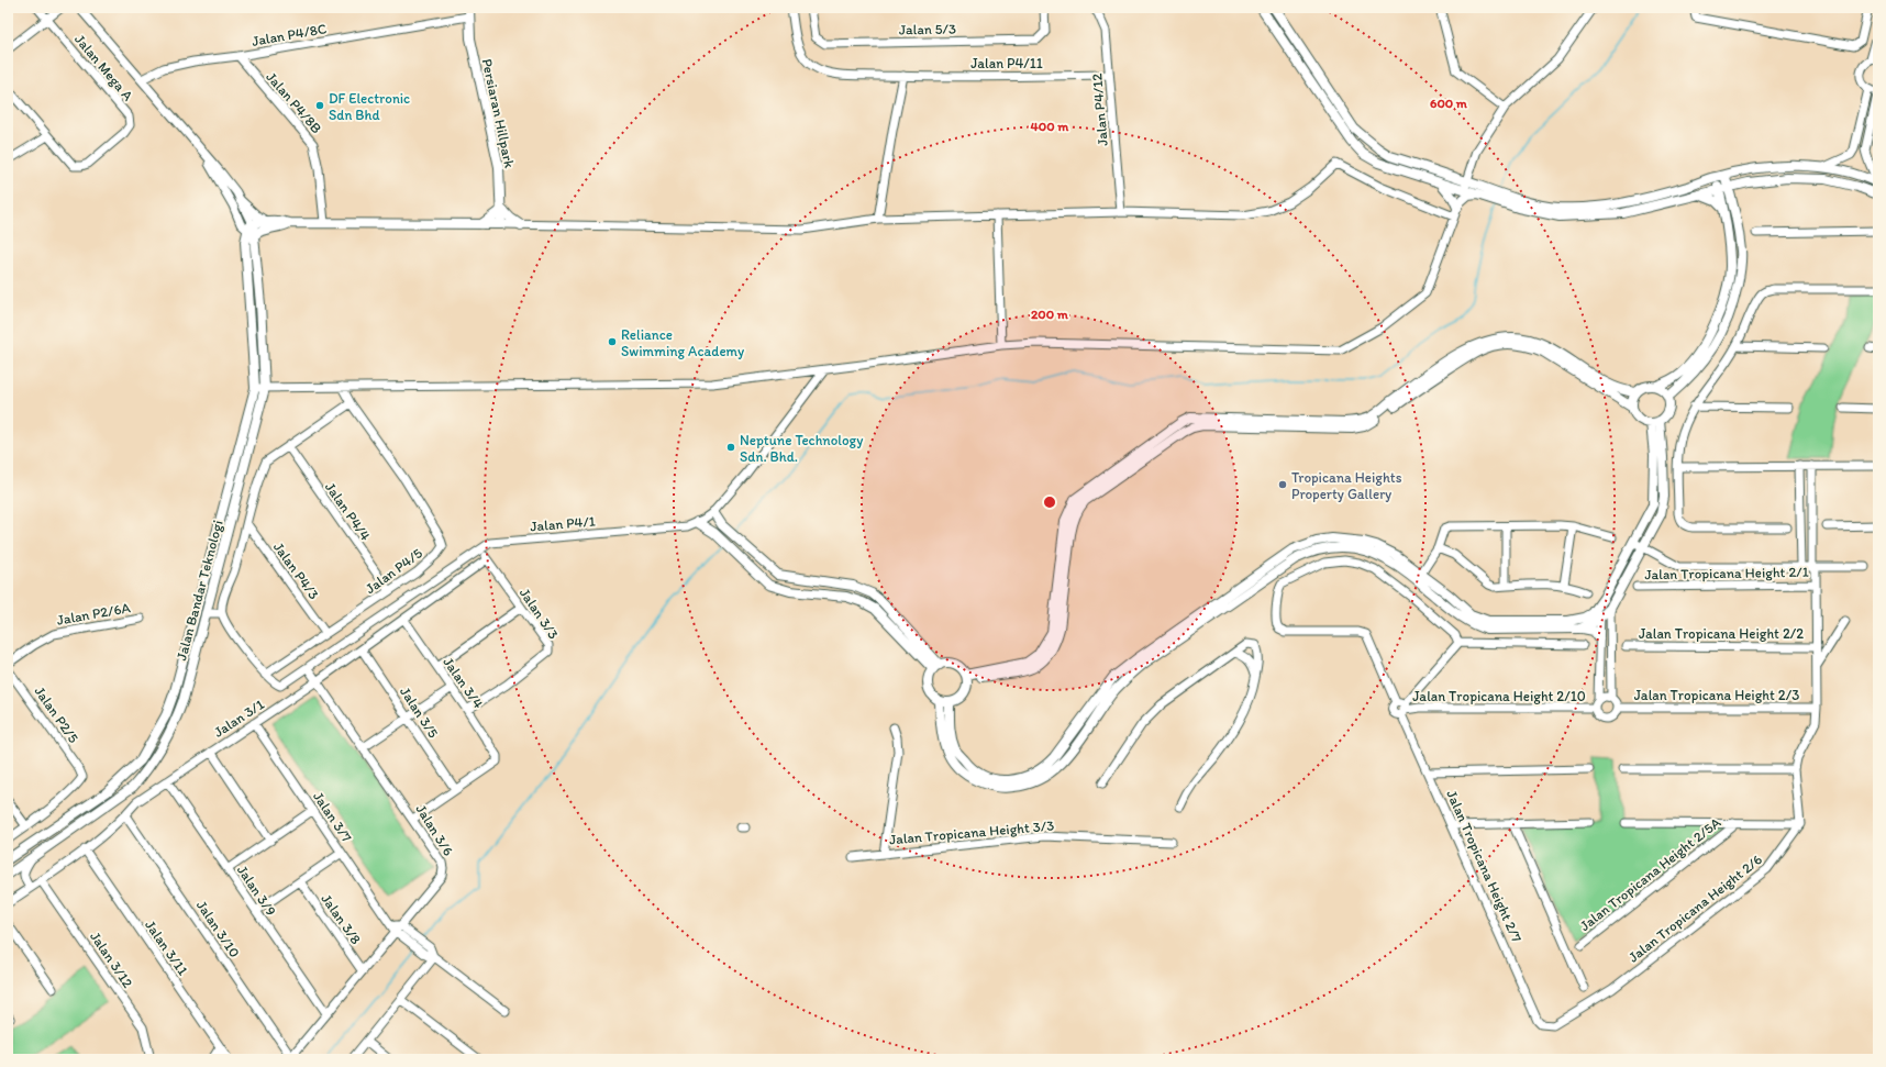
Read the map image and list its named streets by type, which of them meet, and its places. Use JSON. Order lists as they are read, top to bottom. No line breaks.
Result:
{"streets":{"street":["Jalan 5/3","Jalan P4/8C","Jalan P4/11","Jalan Mega A","Jalan P4/8B","Jalan P4/12","Persiaran Hillpark","Jalan P4/4","Jalan P4/1","Jalan P4/3","Jalan P4/5","Jalan Tropicana Height 2/1","Jalan Bandar Teknologi","Jalan P2/6A","Jalan 3/3","Jalan Tropicana Height 2/2","Jalan 3/4","Jalan Tropicana Height 2/3","Jalan Tropicana Height 2/10","Jalan 3/5","Jalan P2/5","Jalan 3/1","Jalan 3/7","Jalan 3/6","Jalan Tropicana Height 3/3","Jalan Tropicana Height 2/7","Jalan Tropicana Height 2/5A","Jalan 3/9","Jalan Tropicana Height 2/6","Jalan 3/8","Jalan 3/10","Jalan 3/11","Jalan 3/12"]},"crossings":[["Jalan P4/8C","Jalan P4/8B"],["Jalan P4/8C","Persiaran Hillpark"],["Jalan P4/11","Jalan P4/12"],["Jalan P4/4","Jalan P4/5"],["Jalan P4/1","Jalan P4/5"],["Jalan P4/1","Jalan 3/3"],["Jalan P4/1","Jalan 3/6"],["Jalan P4/3","Jalan P4/5"],["Jalan 3/3","Jalan 3/4"],["Jalan 3/3","Jalan 3/1"],["Jalan 3/4","Jalan 3/5"],["Jalan 3/4","Jalan 3/1"],["Jalan Tropicana Height 2/3","Jalan Tropicana Height 2/10"],["Jalan Tropicana Height 2/10","Jalan Tropicana Height 2/7"],["Jalan 3/5","Jalan 3/1"],["Jalan 3/1","Jalan 3/7"],["Jalan 3/1","Jalan 3/6"],["Jalan 3/1","Jalan 3/9"],["Jalan 3/1","Jalan 3/10"],["Jalan 3/1","Jalan 3/11"],["Jalan 3/1","Jalan 3/12"],["Jalan 3/7","Jalan 3/6"],["Jalan 3/6","Jalan 3/9"],["Jalan 3/6","Jalan 3/8"],["Jalan 3/6","Jalan 3/10"],["Jalan Tropicana Height 2/7","Jalan Tropicana Height 2/6"]],"places":["DF Electronic Sdn Bhd","Reliance Swimming Academy","Neptune Technology Sdn. Bhd.","Tropicana Heights Property Gallery"],"rings":["600 m","400 m","200 m"]}
